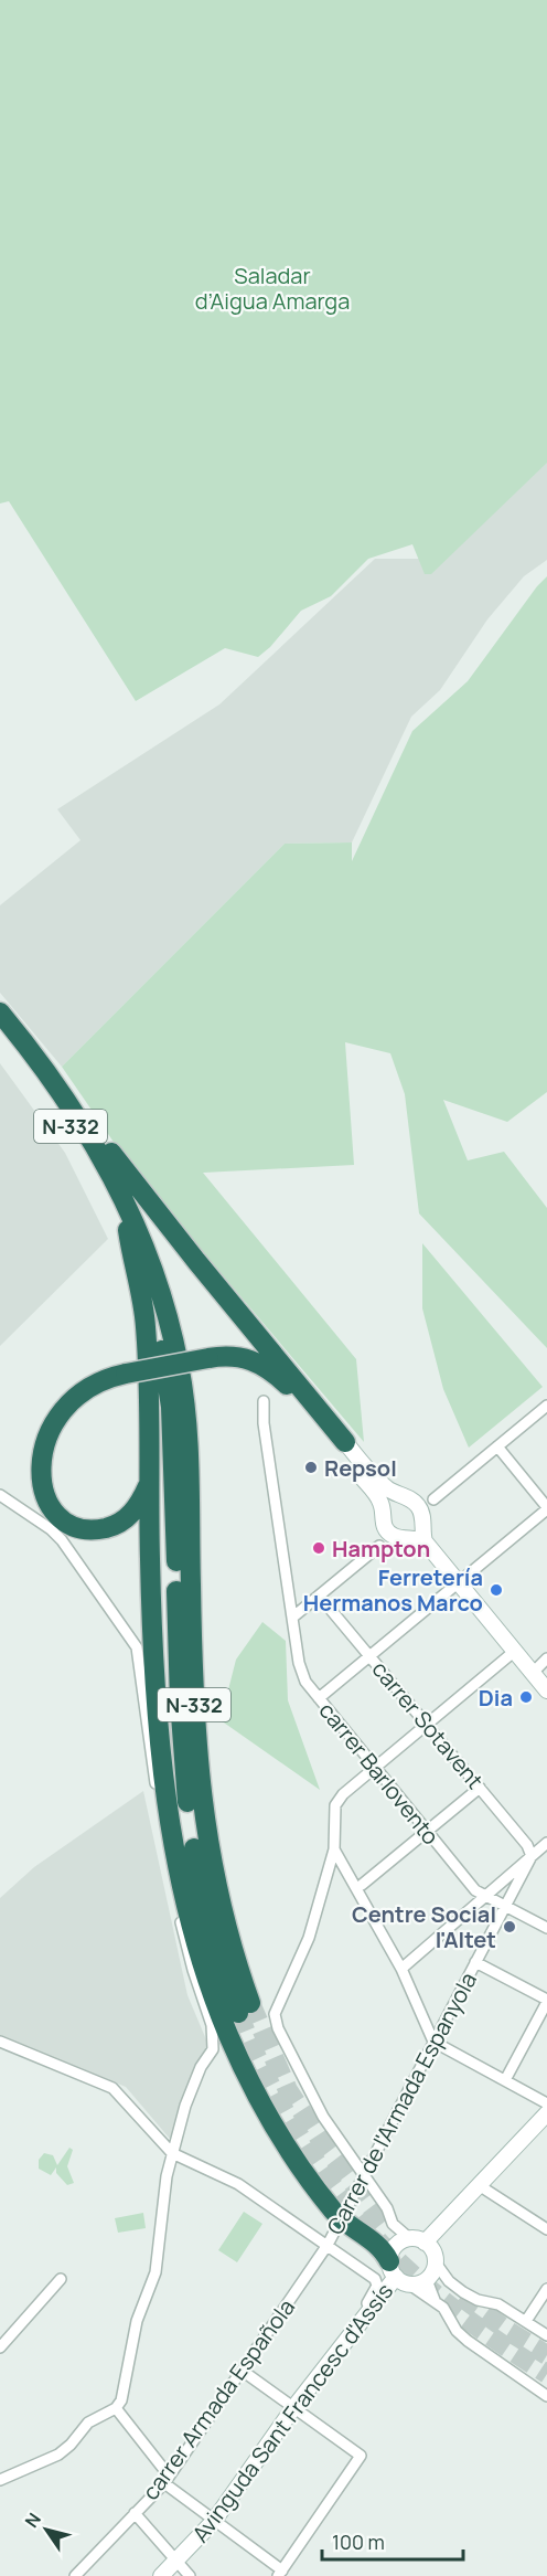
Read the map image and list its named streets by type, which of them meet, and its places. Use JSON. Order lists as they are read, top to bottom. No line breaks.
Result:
{"streets":{"highway":["N-332"],"main road":["Avinguda Sant Francesc d'Assís"],"street":["carrer Sotavent","carrer Barlovento","Carrer de l'Armada Espanyola","carrer Armada Española"]},"crossings":[["carrer Sotavent","Carrer de l'Armada Espanyola"],["carrer Barlovento","Carrer de l'Armada Espanyola"],["Carrer de l'Armada Espanyola","carrer Armada Española"]],"parks":["Saladar d’Aigua Amarga"],"places":["Repsol","Hampton","Ferretería Hermanos Marco","Dia","Centre Social l'Altet"],"scale_bar":"100 m","north":"top left"}
